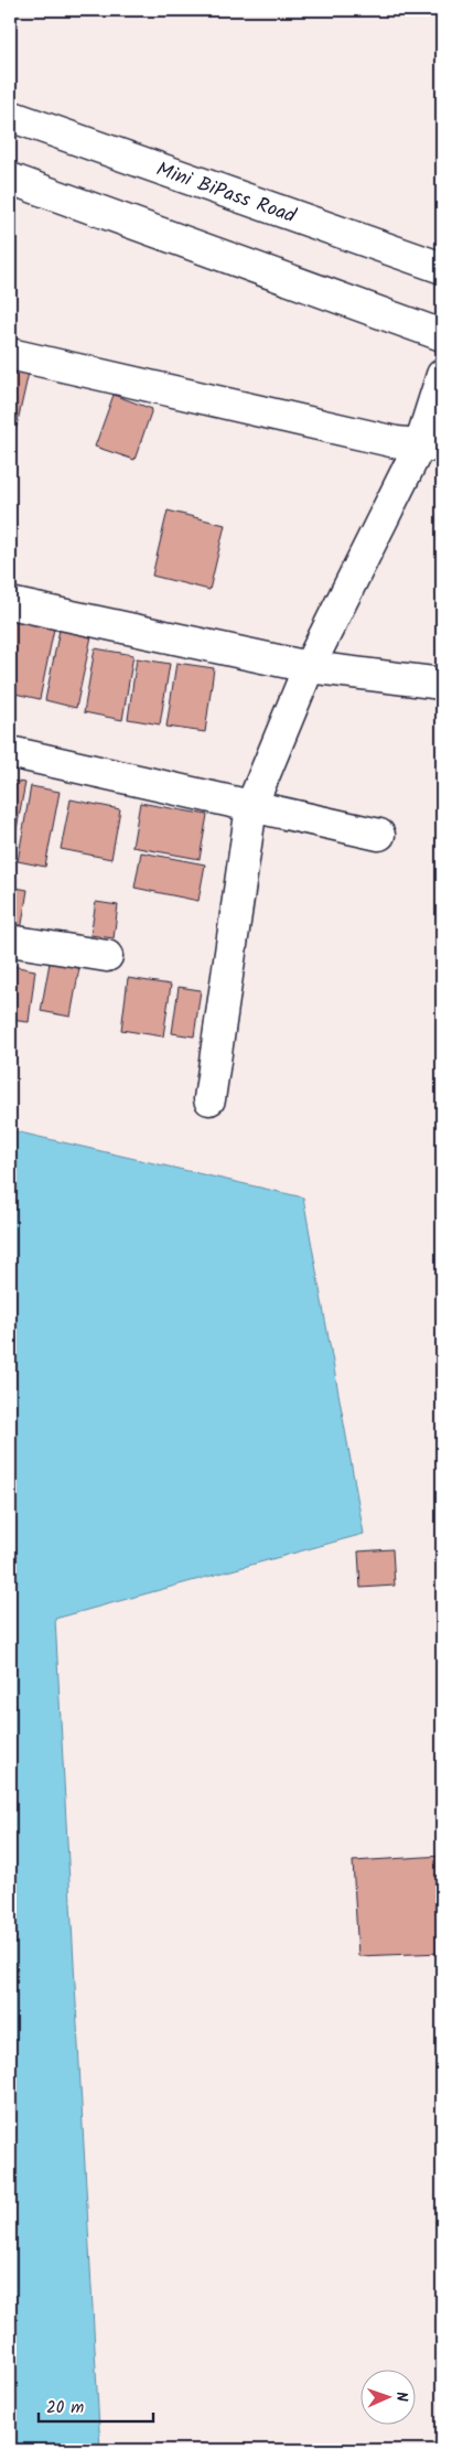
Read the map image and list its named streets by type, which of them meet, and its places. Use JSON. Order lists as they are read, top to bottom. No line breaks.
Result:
{"streets":{"street":["Mini BiPass Road"]},"scale_bar":"20 m","north":"right"}
